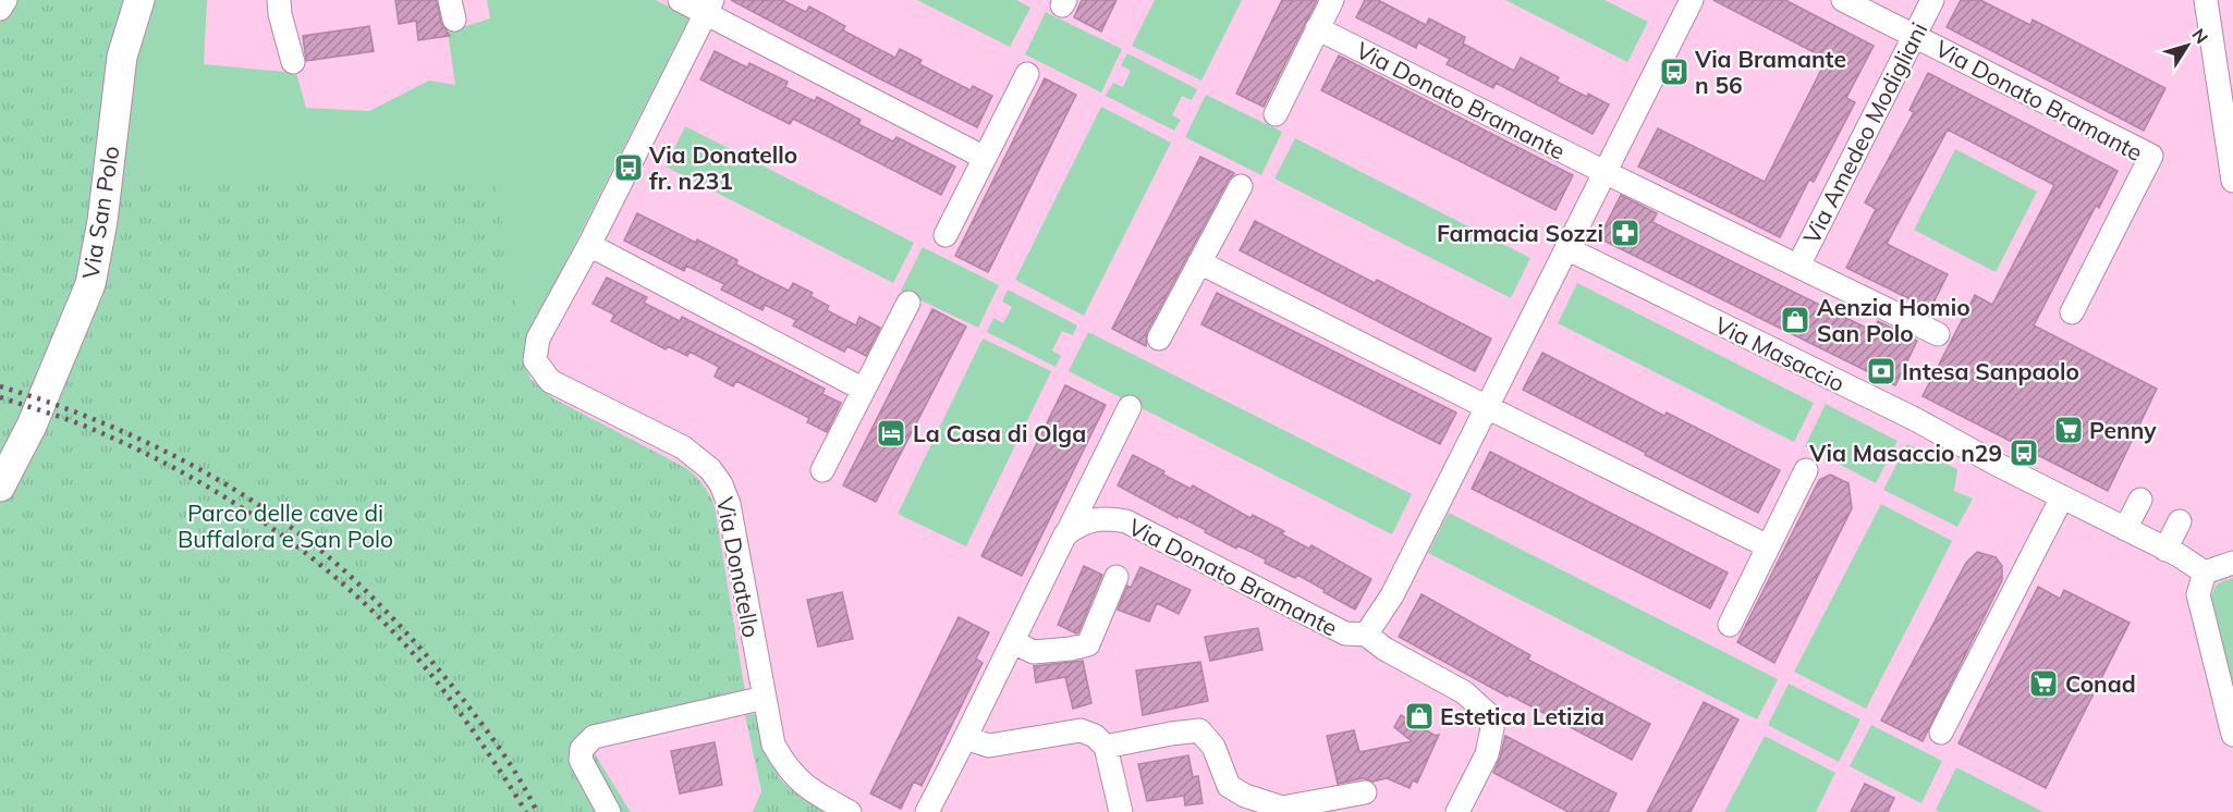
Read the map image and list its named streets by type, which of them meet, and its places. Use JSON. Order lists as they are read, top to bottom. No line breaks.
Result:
{"streets":{"main road":["Via San Polo"],"street":["Via Donato Bramante","Via Amedeo Modigliani","Via Masaccio","Via Donatello"]},"crossings":[["Via Donato Bramante","Via Amedeo Modigliani"],["Via Donato Bramante","Via Masaccio"]],"parks":["Parco delle cave di Buffalora e San Polo"],"places":{"bus stop":["Via Bramante n 56","Via Donatello fr. n231","Via Masaccio n29"],"pharmacy":["Farmacia Sozzi"],"shop":["Aenzia Homio San Polo","Estetica Letizia"],"bank":["Intesa Sanpaolo"],"supermarket":["Penny","Conad"],"hotel":["La Casa di Olga"]},"north":"top right"}
